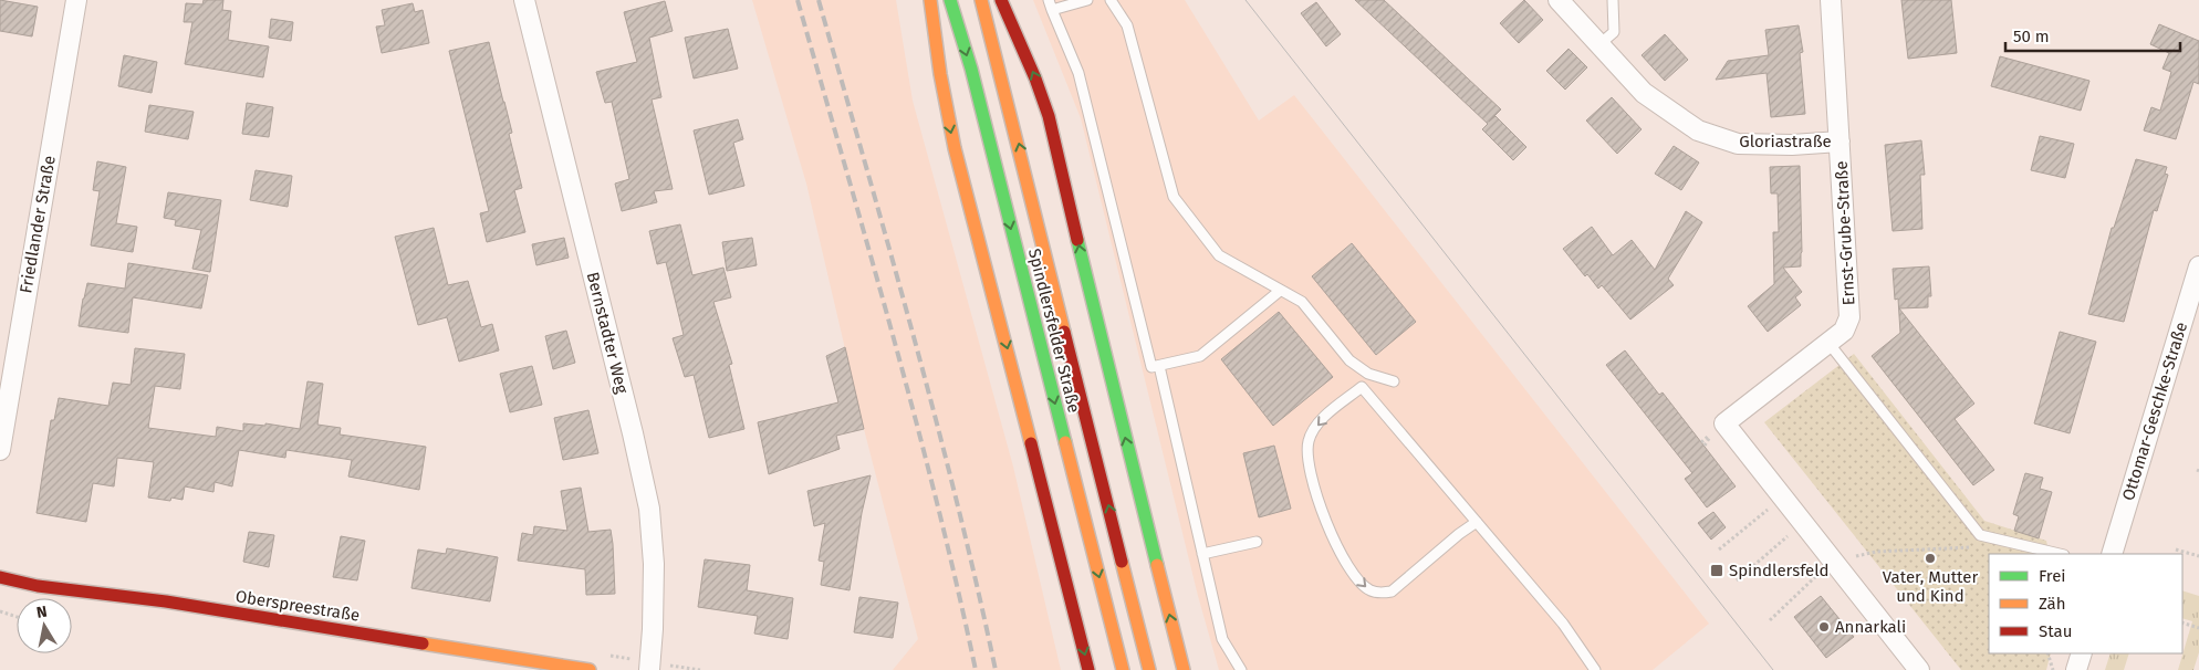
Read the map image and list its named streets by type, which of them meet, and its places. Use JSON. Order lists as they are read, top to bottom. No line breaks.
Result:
{"streets":{"main road":["Spindlersfelder Straße","Oberspreestraße"],"street":["Gloriastraße","Friedlander Straße","Ernst-Grube-Straße","Bernstadter Weg","Ottomar-Geschke-Straße"]},"crossings":[["Gloriastraße","Ernst-Grube-Straße"]],"places":{"other":["Vater, Mutter und Kind","Annarkali"],"transit":["Spindlersfeld"]},"legend":["Frei","Zäh","Stau"],"scale_bar":"50 m","north":"top"}
